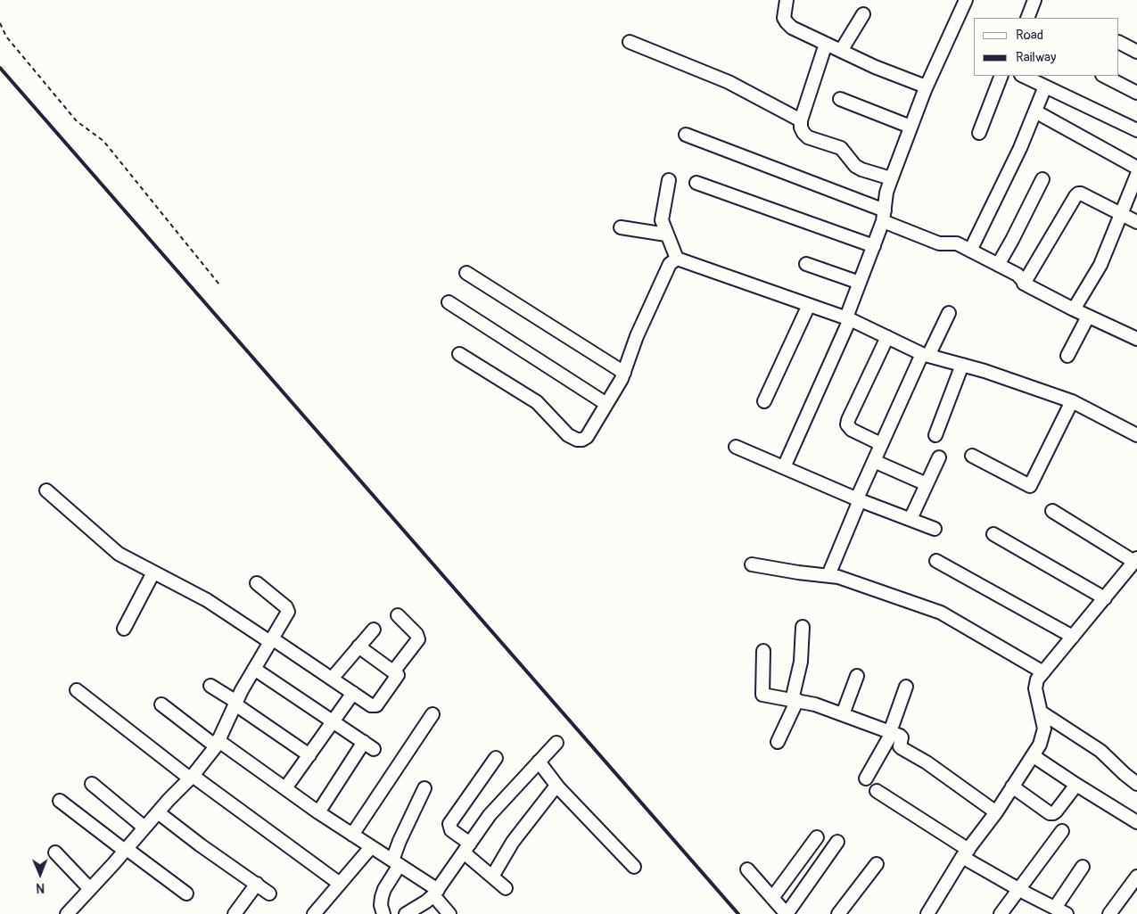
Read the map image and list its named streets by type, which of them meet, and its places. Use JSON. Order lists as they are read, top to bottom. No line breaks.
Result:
{"legend":["Road","Railway"],"north":"bottom"}
